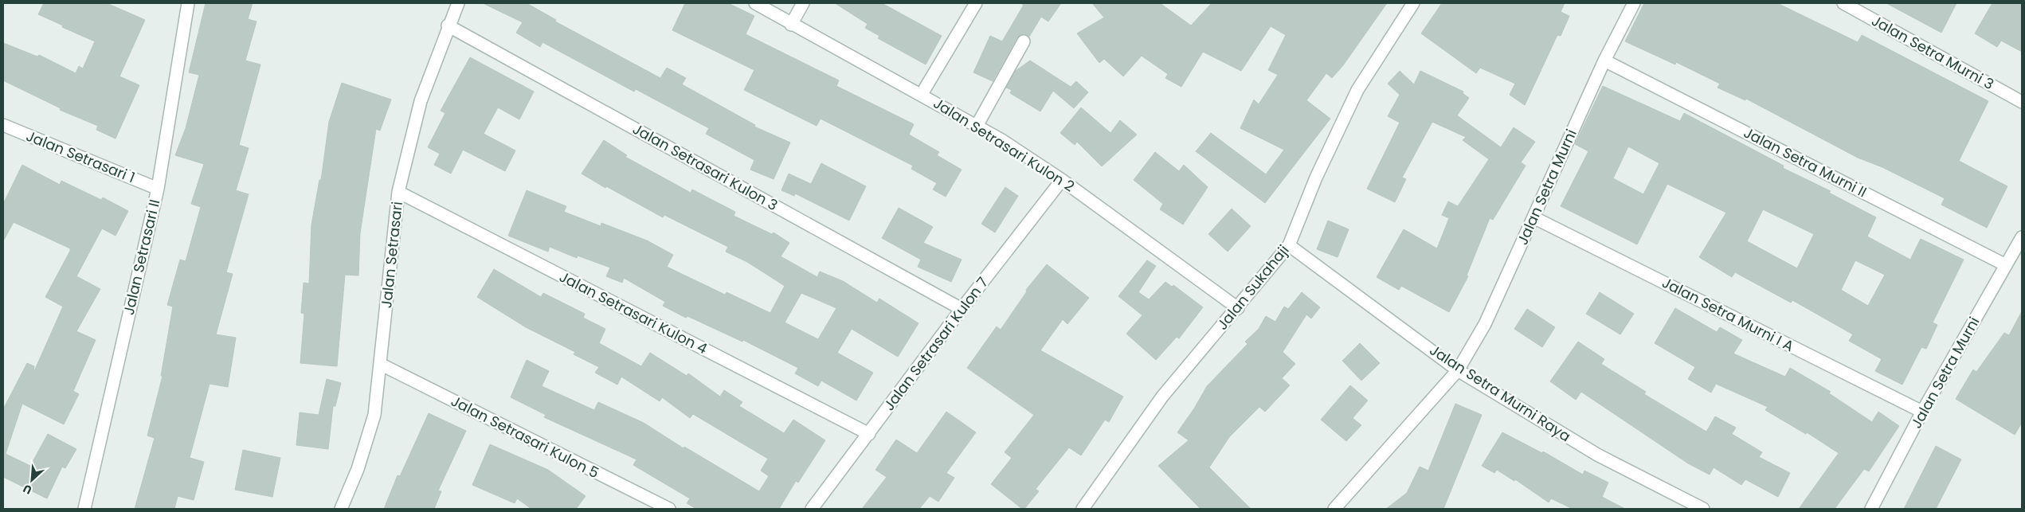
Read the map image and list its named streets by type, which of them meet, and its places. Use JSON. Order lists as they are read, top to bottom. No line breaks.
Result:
{"streets":{"street":["Jalan Setra Murni 3","Jalan Setrasari Kulon 2","Jalan Setrasari 1","Jalan Setra Murni II","Jalan Setrasari Kulon 3","Jalan Setra Murni","Jalan Setrasari","Jalan Setrasari II","Jalan Sukahaji","Jalan Setrasari Kulon 4","Jalan Setra Murni I A","Jalan Setrasari Kulon 7","Jalan Setra Murni Raya","Jalan Setrasari Kulon 5"]},"crossings":[["Jalan Setrasari Kulon 2","Jalan Sukahaji"],["Jalan Setrasari Kulon 2","Jalan Setrasari Kulon 7"],["Jalan Setrasari 1","Jalan Setrasari II"],["Jalan Setra Murni II","Jalan Setra Murni"],["Jalan Setrasari Kulon 3","Jalan Setrasari"],["Jalan Setrasari Kulon 3","Jalan Setrasari Kulon 7"],["Jalan Setra Murni","Jalan Setra Murni I A"],["Jalan Setra Murni","Jalan Setra Murni Raya"],["Jalan Setrasari","Jalan Setrasari Kulon 4"],["Jalan Setrasari","Jalan Setrasari Kulon 5"],["Jalan Sukahaji","Jalan Setra Murni Raya"],["Jalan Setrasari Kulon 4","Jalan Setrasari Kulon 7"]],"north":"bottom left"}
